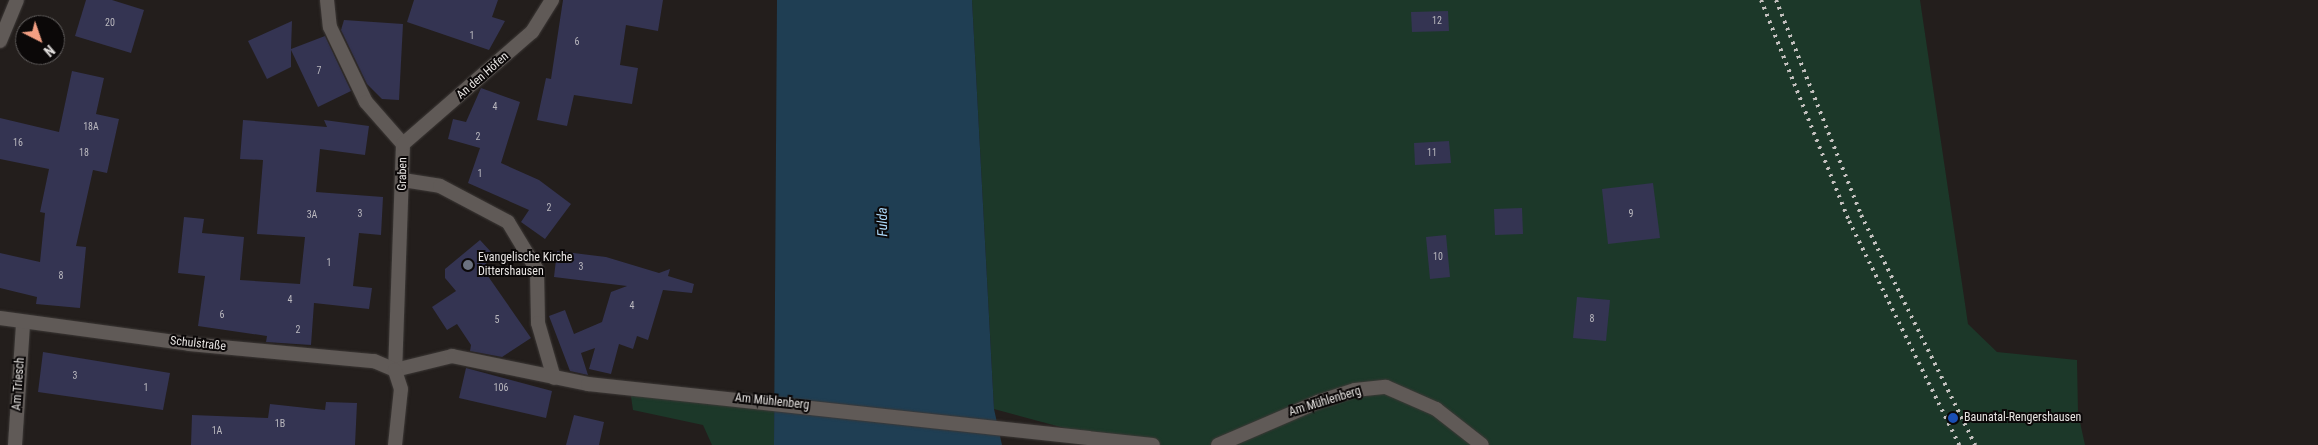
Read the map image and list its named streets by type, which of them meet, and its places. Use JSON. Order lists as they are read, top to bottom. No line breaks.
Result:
{"streets":{"street":["An den Höfen","Graben","Schulstraße","Am Triesch","Am Mühlenberg"]},"crossings":[["An den Höfen","Graben"],["Graben","Schulstraße"],["Graben","Am Mühlenberg"],["Schulstraße","Am Triesch"],["Schulstraße","Am Mühlenberg"]],"water":["Fulda"],"places":["Evangelische Kirche Dittershausen","Baunatal-Rengershausen"],"house_numbers":["12","20","1","6","7","4","18A","2","16","18","11","1","2","3","9","3A","10","1","3","8","4","4","6","8","5","2","3","1","106","1B","1A"],"north":"bottom right"}
